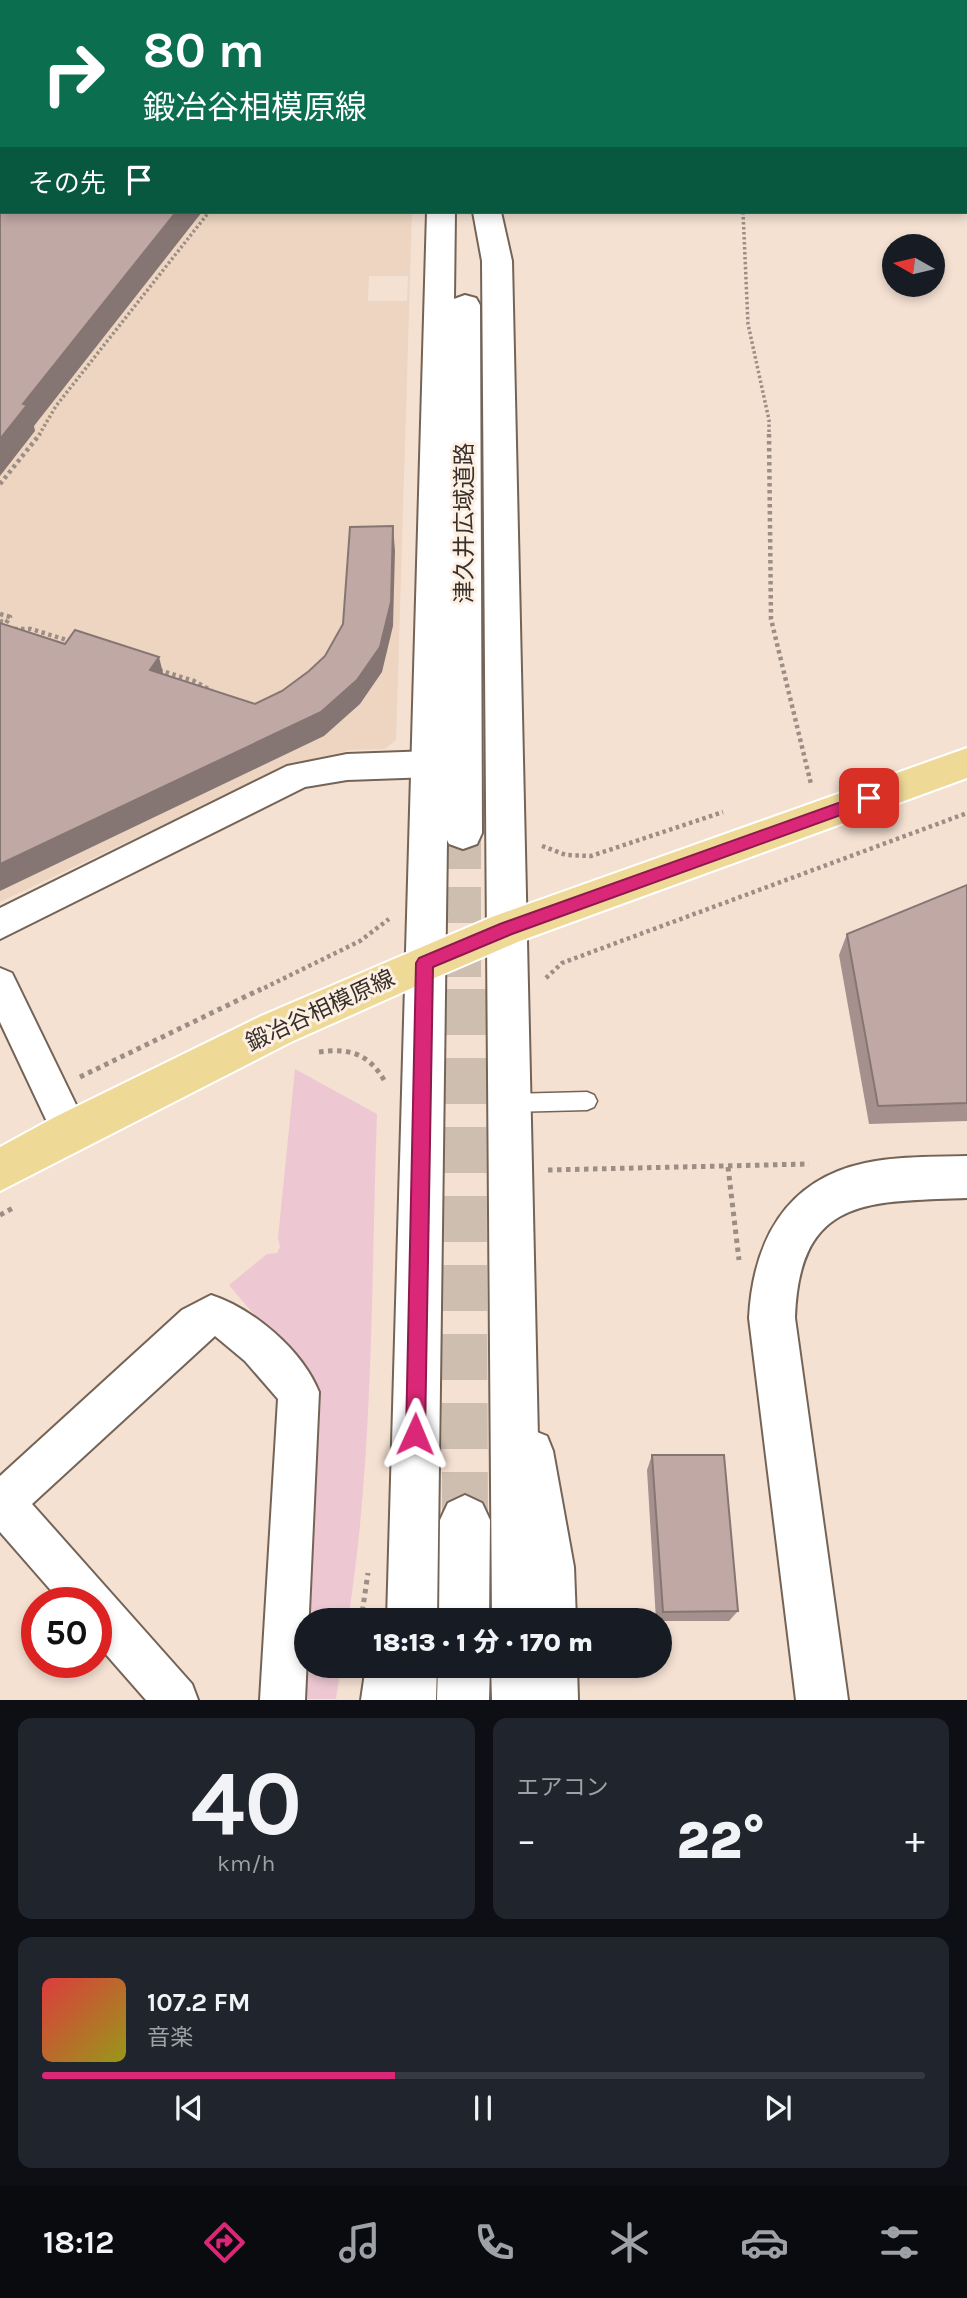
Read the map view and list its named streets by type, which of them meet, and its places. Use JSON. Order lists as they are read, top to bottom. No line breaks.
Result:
{"streets":{"main road":["津久井広域道路","鍛冶谷相模原線"]},"north":"left","page":{"turn":["80 m","鍛冶谷相模原線"],"then":"その先","limit":"50","trip":"18:13 · 1 分 · 170 m","tile":[["40","km/h"],"エアコン"],"heat":["−","22°","+"],"song":["107.2 FM","音楽"],"tabs":"18:12"}}
